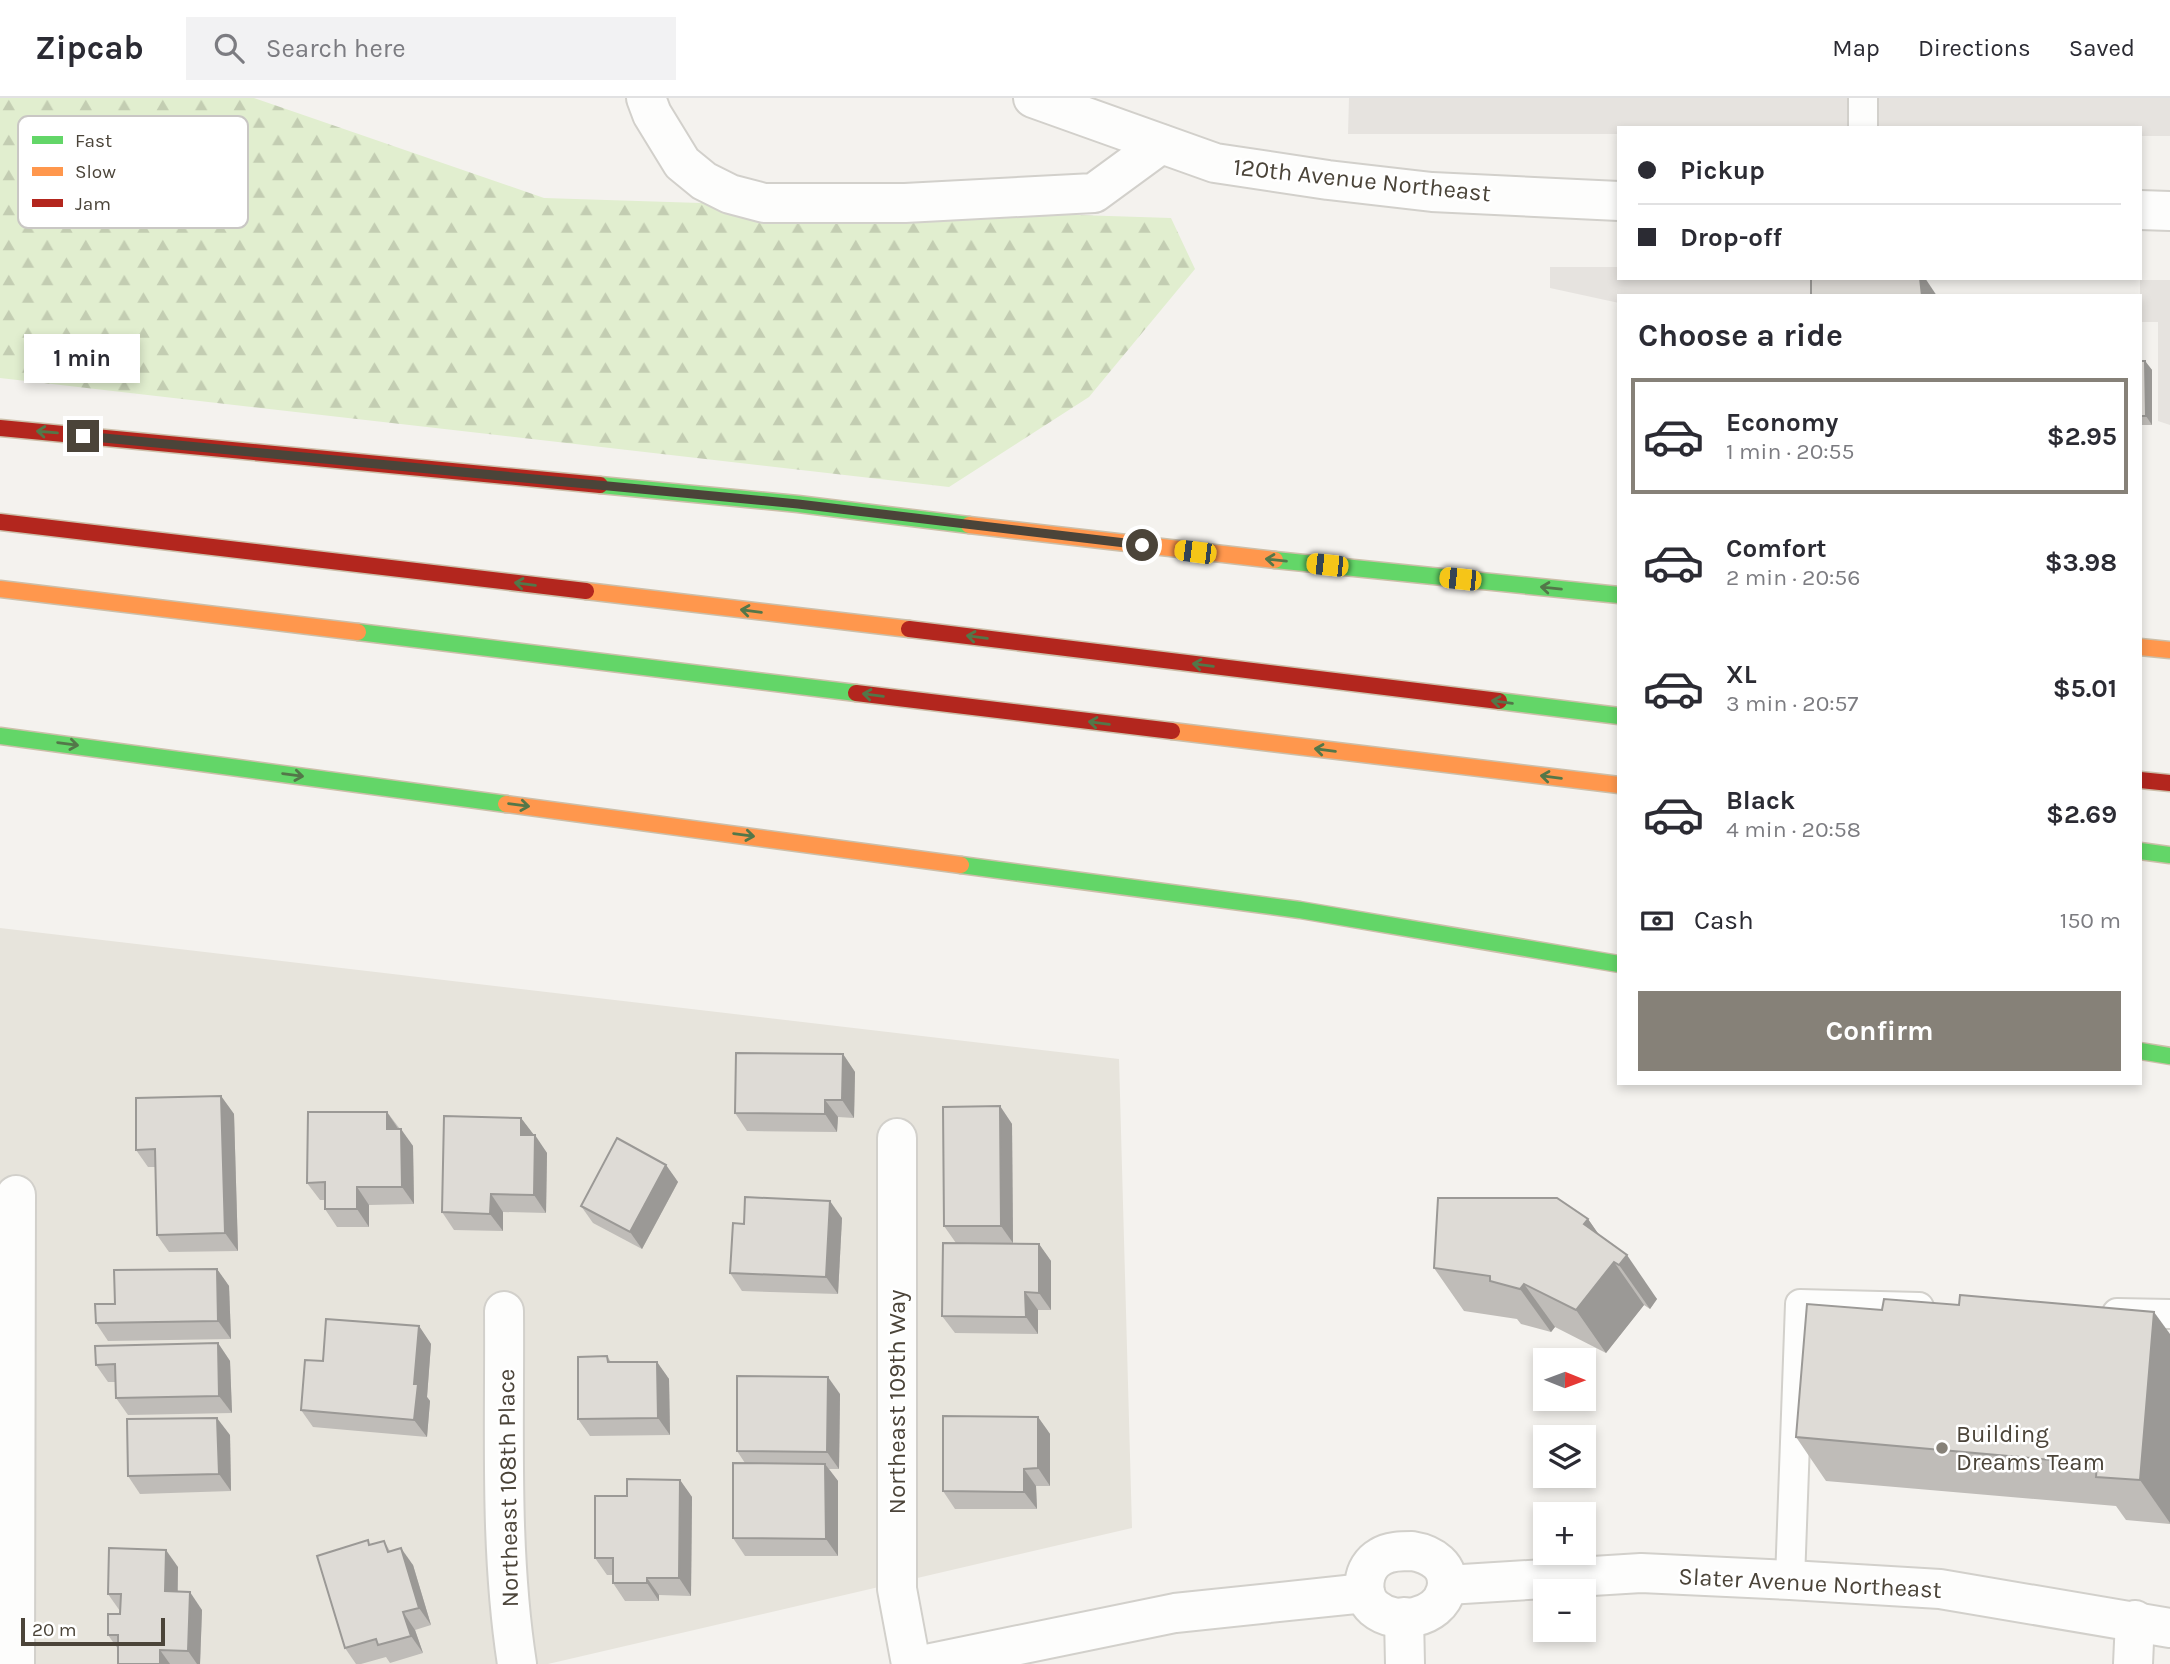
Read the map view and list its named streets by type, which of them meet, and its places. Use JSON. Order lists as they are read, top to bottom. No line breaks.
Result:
{"streets":{"street":["120th Avenue Northeast","Northeast 109th Way","Northeast 108th Place","Slater Avenue Northeast"]},"places":["Building Dreams Team"],"legend":["Fast","Slow","Jam"],"scale_bar":"20 m","north":"right","page":{"header":"Zipcab","search":"Search here","nav":["Map","Directions","Saved"],"banner":["Pickup","Drop-off"],"heading":"Choose a ride","bubble":"1 min","list":[{"name":"Economy","note":"1 min · 20:55","value":"$2.95"},{"name":"Comfort","note":"2 min · 20:56","value":"$3.98"},{"name":"XL","note":"3 min · 20:57","value":"$5.01"},{"name":"Black","note":"4 min · 20:58","value":"$2.69"}],"pay":["Cash","150 m"],"buttons":"Confirm","map_buttons":["+","−"],"scale":"20 m"}}
